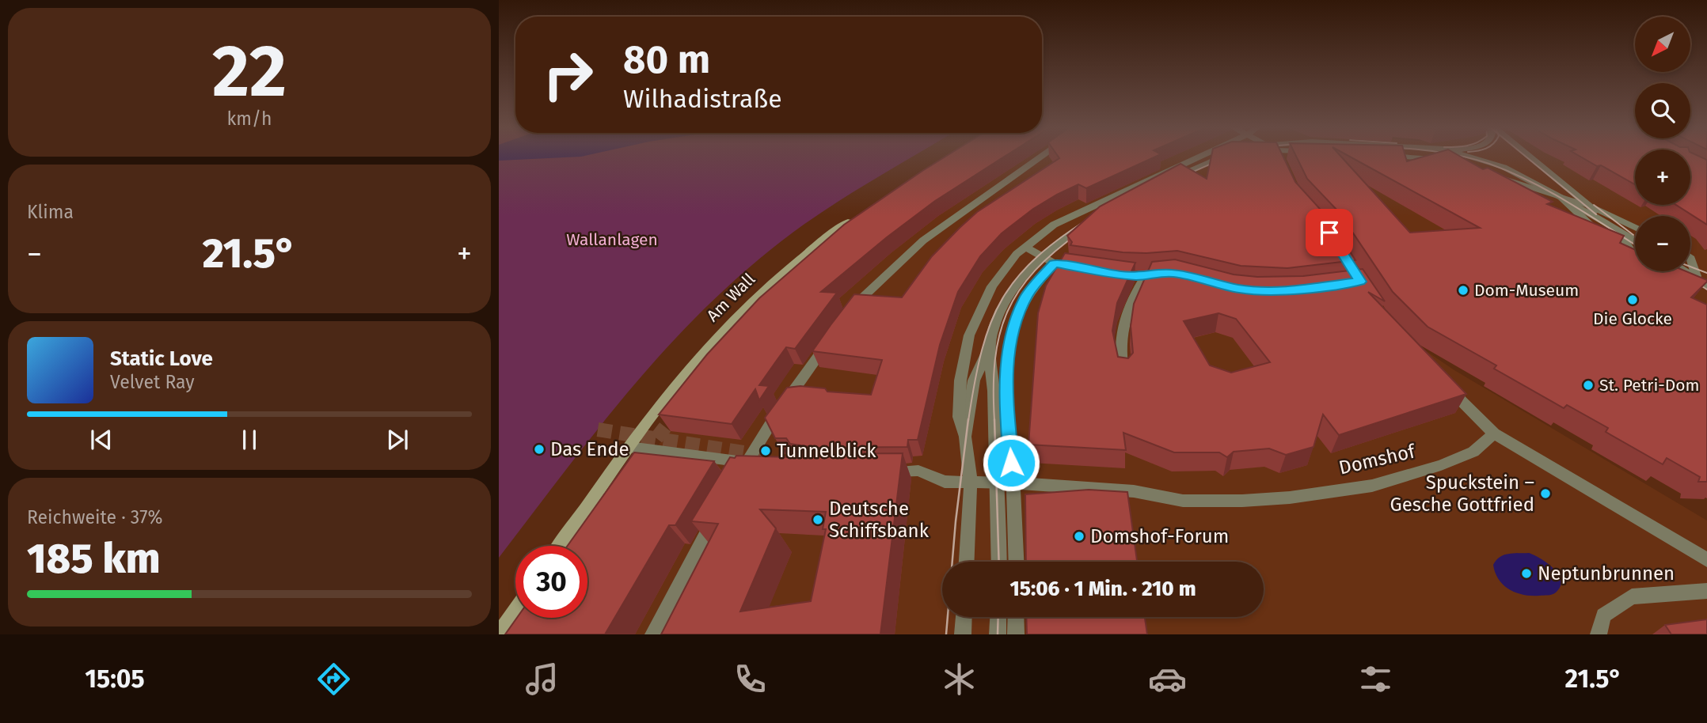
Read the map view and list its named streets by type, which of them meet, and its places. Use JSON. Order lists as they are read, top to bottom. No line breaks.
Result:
{"streets":{"main road":["Am Wall"],"street":["Domshof"]},"parks":["Wallanlagen"],"places":["Dom-Museum","Die Glocke","St. Petri-Dom","Das Ende","Tunnelblick","Spuckstein – Gesche Gottfried","Deutsche Schiffsbank","Domshof-Forum","Neptunbrunnen"],"north":"bottom left","page":{"tile":[["22","km/h"],"Klima",["Reichweite · 37%","185 km"]],"map_buttons":["+","−"],"turn":["80 m","Wilhadistraße"],"heat":["−","21.5°","+"],"song":["Static Love","Velvet Ray"],"limit":"30","trip":"15:06 · 1 Min. · 210 m","tabs":["15:05","21.5°"]}}
